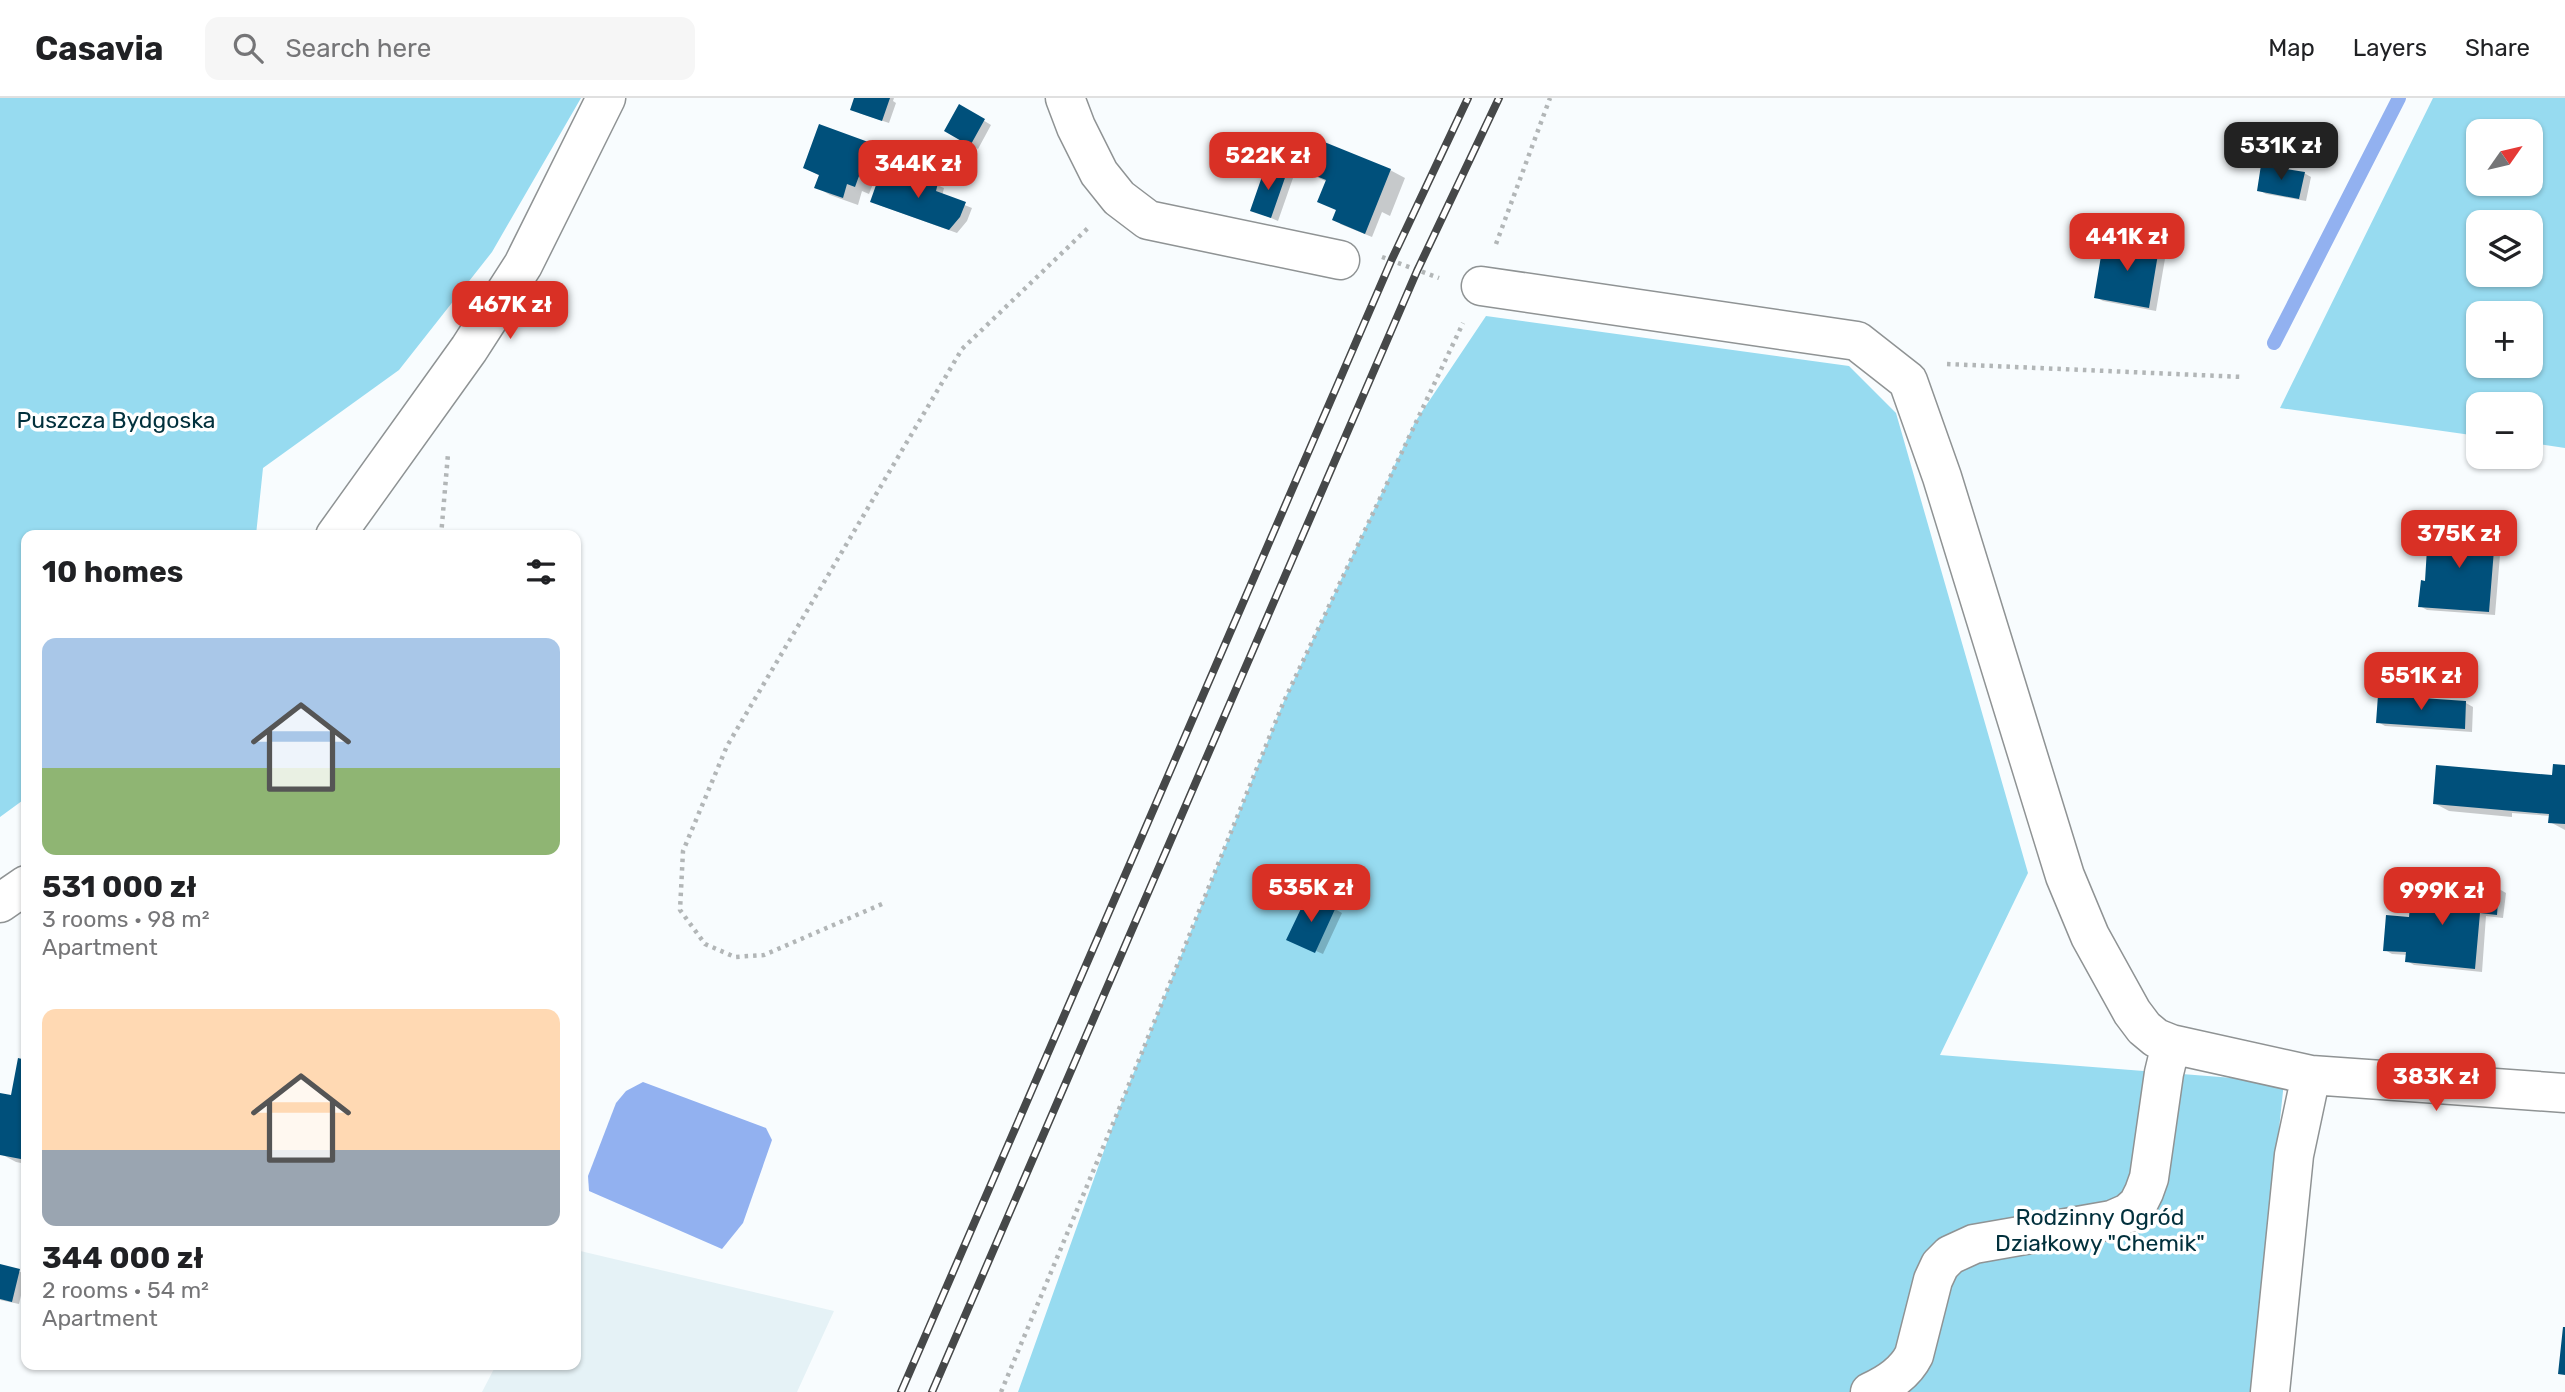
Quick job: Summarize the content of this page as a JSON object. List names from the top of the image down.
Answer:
{
  "parks": ["Puszcza Bydgoska", "Rodzinny Ogród Działkowy \"Chemik\""],
  "north": "top right",
  "page": {
    "header": "Casavia",
    "search": "Search here",
    "nav": ["Map", "Layers", "Share"],
    "map_buttons": ["+", "−"],
    "price": [
      "531K zł",
      "522K zł",
      "344K zł",
      "441K zł",
      "467K zł",
      "375K zł",
      "551K zł",
      "535K zł",
      "999K zł",
      "383K zł"
    ],
    "heading": "10 homes",
    "list": [
      {
        "name": "531 000 zł",
        "note": "3 rooms · 98 m² · Apartment"
      },
      {
        "name": "344 000 zł",
        "note": "2 rooms · 54 m² · Apartment"
      }
    ]
  }
}
